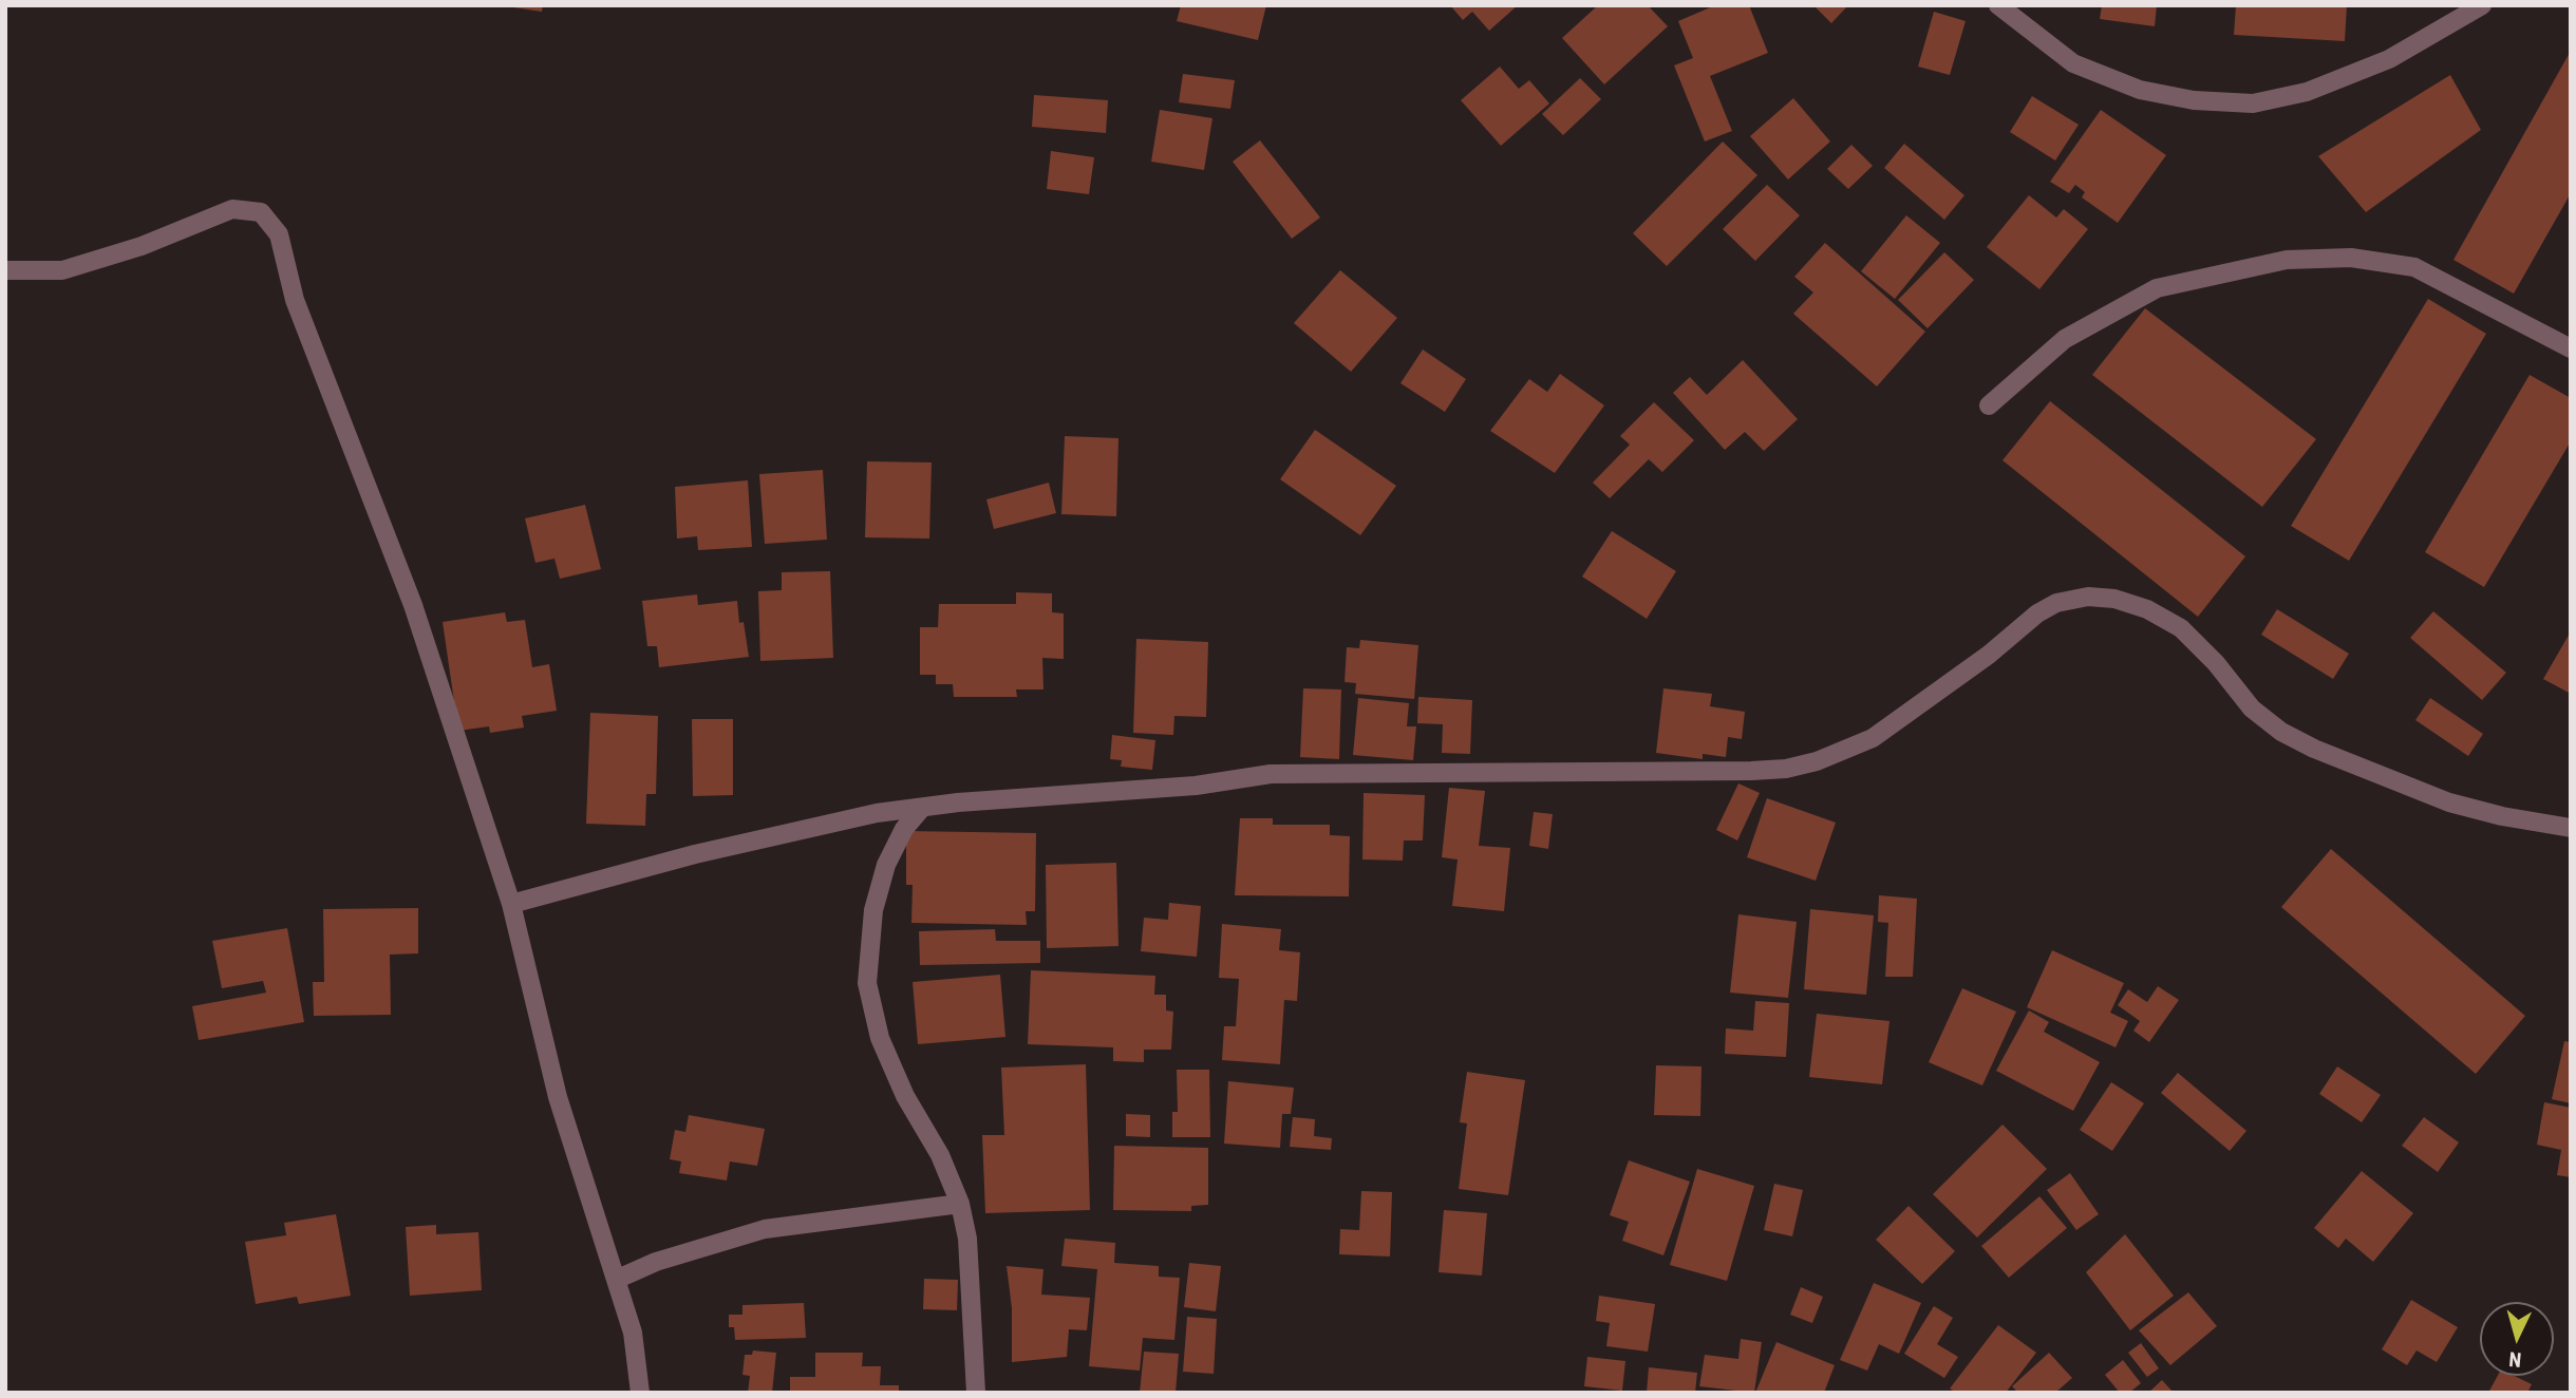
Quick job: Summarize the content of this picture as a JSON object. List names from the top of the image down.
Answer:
{
  "north": "bottom"
}
